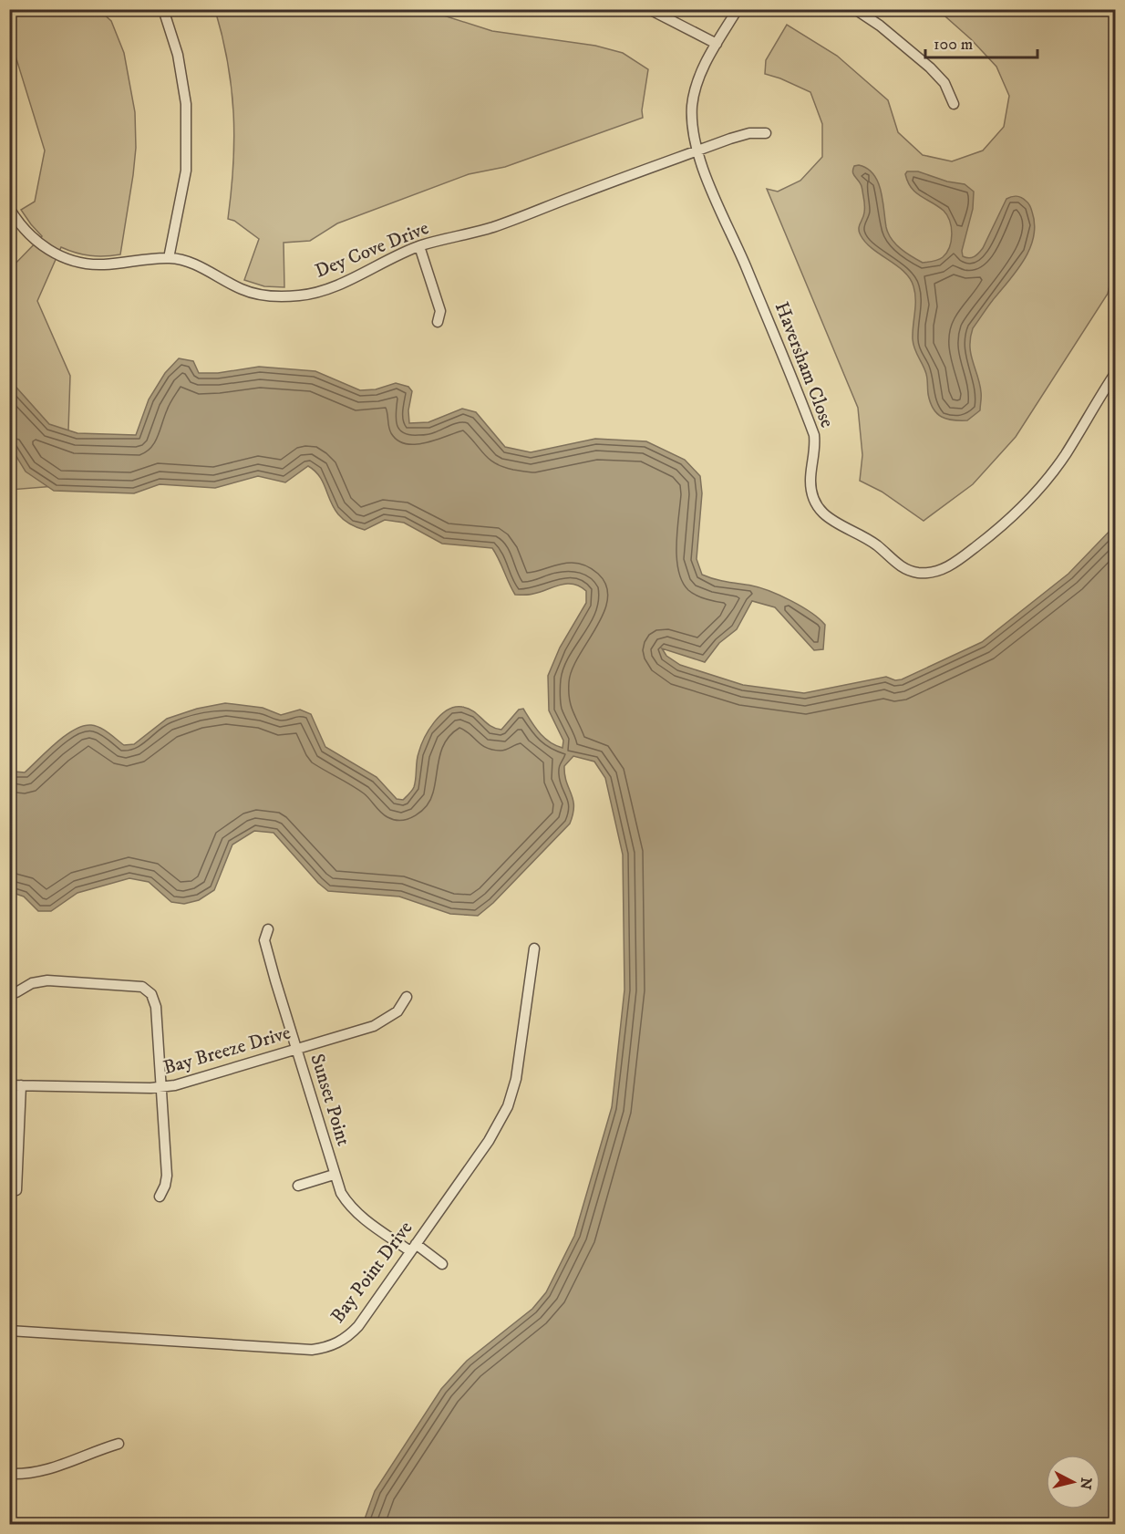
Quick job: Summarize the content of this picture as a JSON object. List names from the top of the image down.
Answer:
{
  "streets": {
    "street": [
      "Dey Cove Drive",
      "Haversham Close",
      "Bay Breeze Drive",
      "Sunset Point",
      "Bay Point Drive"
    ]
  },
  "crossings": [
    ["Dey Cove Drive", "Haversham Close"],
    ["Bay Breeze Drive", "Sunset Point"],
    ["Sunset Point", "Bay Point Drive"]
  ],
  "scale_bar": "100 m",
  "north": "right"
}
